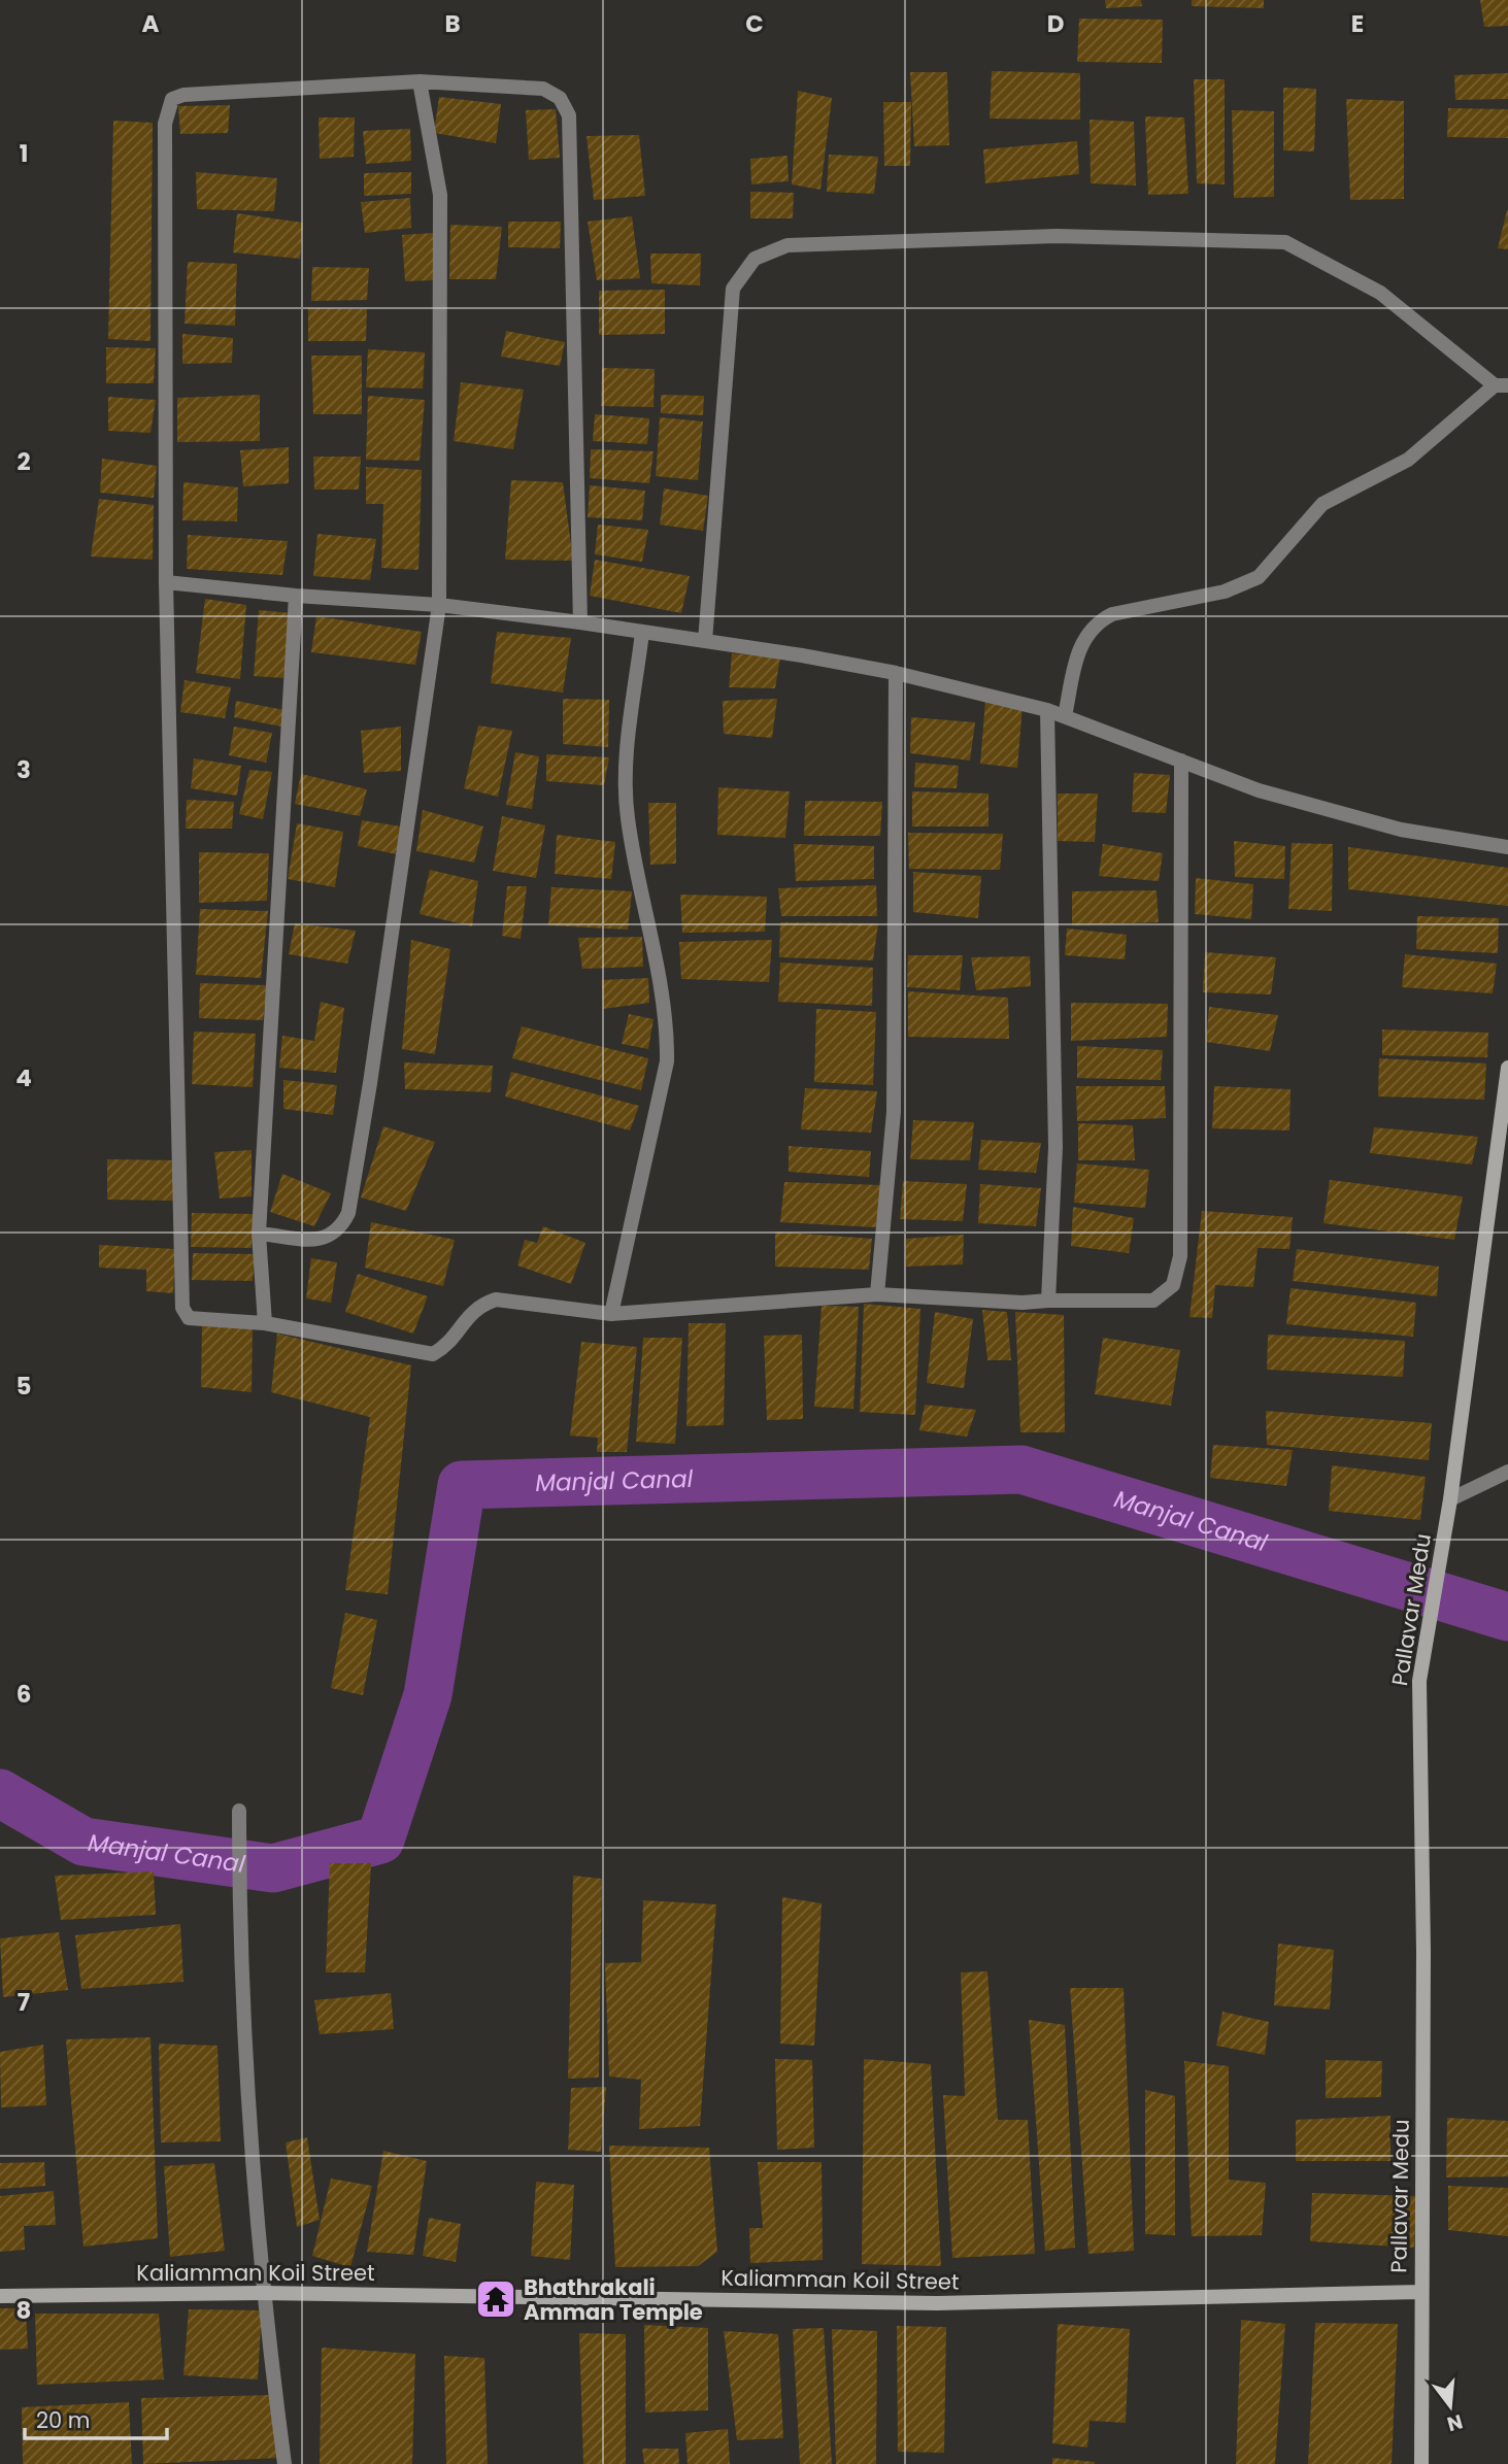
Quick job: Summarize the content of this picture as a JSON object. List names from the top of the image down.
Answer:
{
  "streets": {
    "street": ["Pallavar Medu", "Kaliamman Koil Street"]
  },
  "crossings": [
    ["Pallavar Medu", "Kaliamman Koil Street"]
  ],
  "water": ["Manjal Canal"],
  "places": {
    "temple": ["Bhathrakali Amman Temple"]
  },
  "scale_bar": "20 m",
  "north": "bottom",
  "grid": {
    "columns": [
      "A",
      "B",
      "C",
      "D",
      "E"
    ],
    "rows": [
      "1",
      "2",
      "3",
      "4",
      "5",
      "6",
      "7",
      "8"
    ]
  }
}
